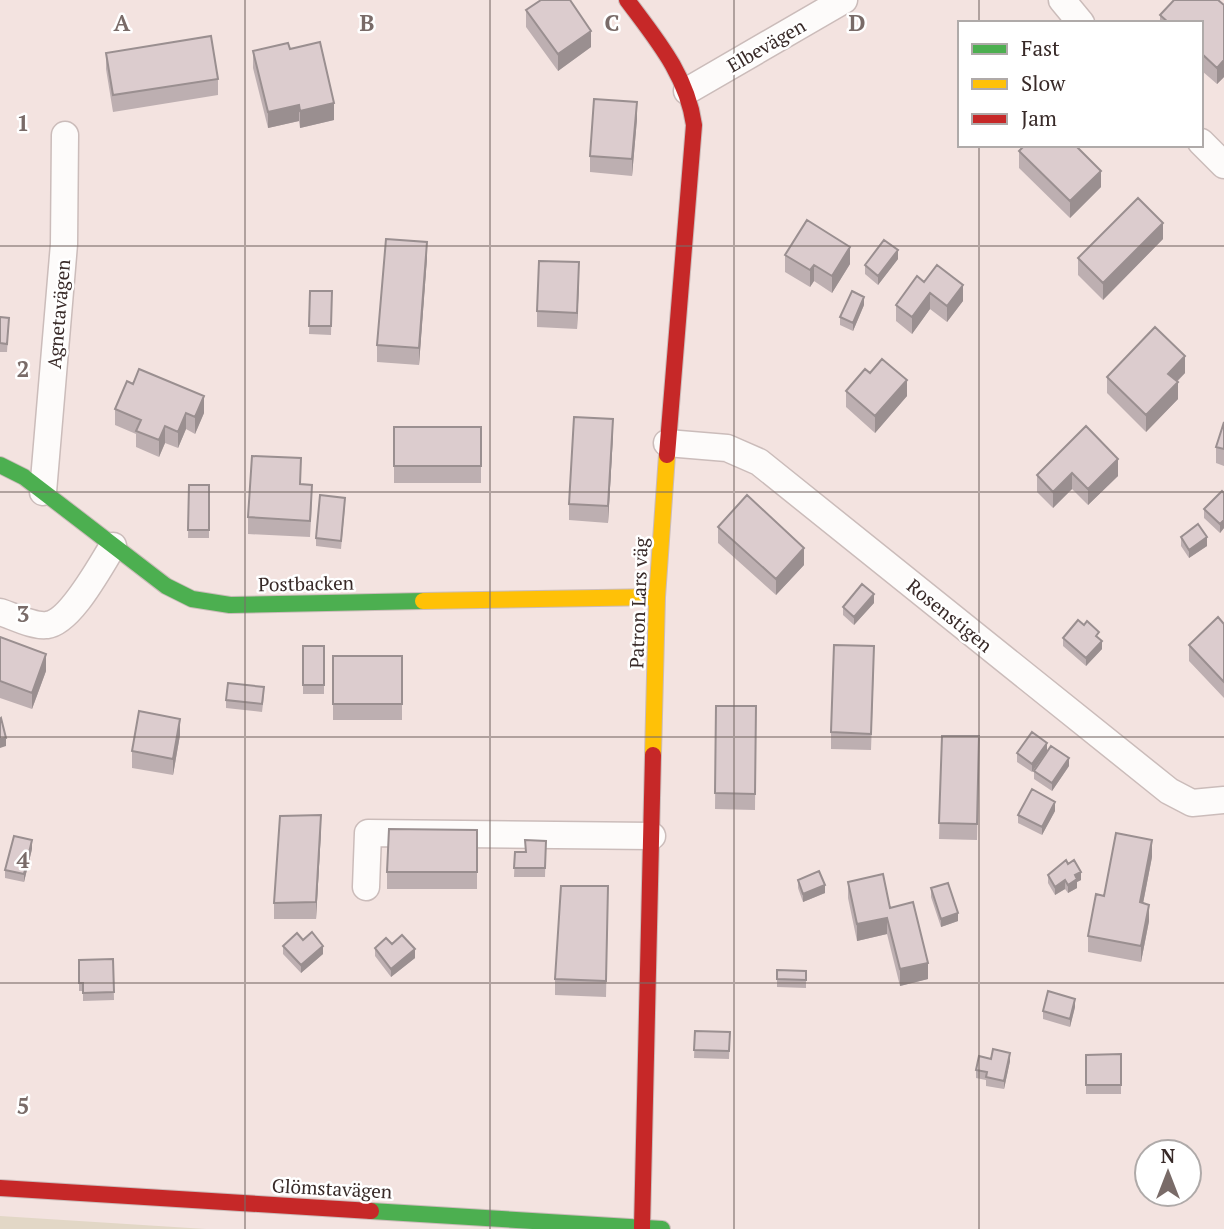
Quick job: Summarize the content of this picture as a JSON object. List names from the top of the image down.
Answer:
{
  "streets": {
    "street": [
      "Elbevägen",
      "Agnetavägen",
      "Postbacken",
      "Patron Lars väg",
      "Rosenstigen",
      "Glömstavägen"
    ]
  },
  "crossings": [
    ["Elbevägen", "Patron Lars väg"],
    ["Agnetavägen", "Postbacken"],
    ["Postbacken", "Patron Lars väg"],
    ["Patron Lars väg", "Rosenstigen"],
    ["Patron Lars väg", "Glömstavägen"]
  ],
  "legend": ["Fast", "Slow", "Jam"],
  "north": "top",
  "grid": {
    "columns": [
      "A",
      "B",
      "C",
      "D"
    ],
    "rows": [
      "1",
      "2",
      "3",
      "4",
      "5"
    ]
  }
}
